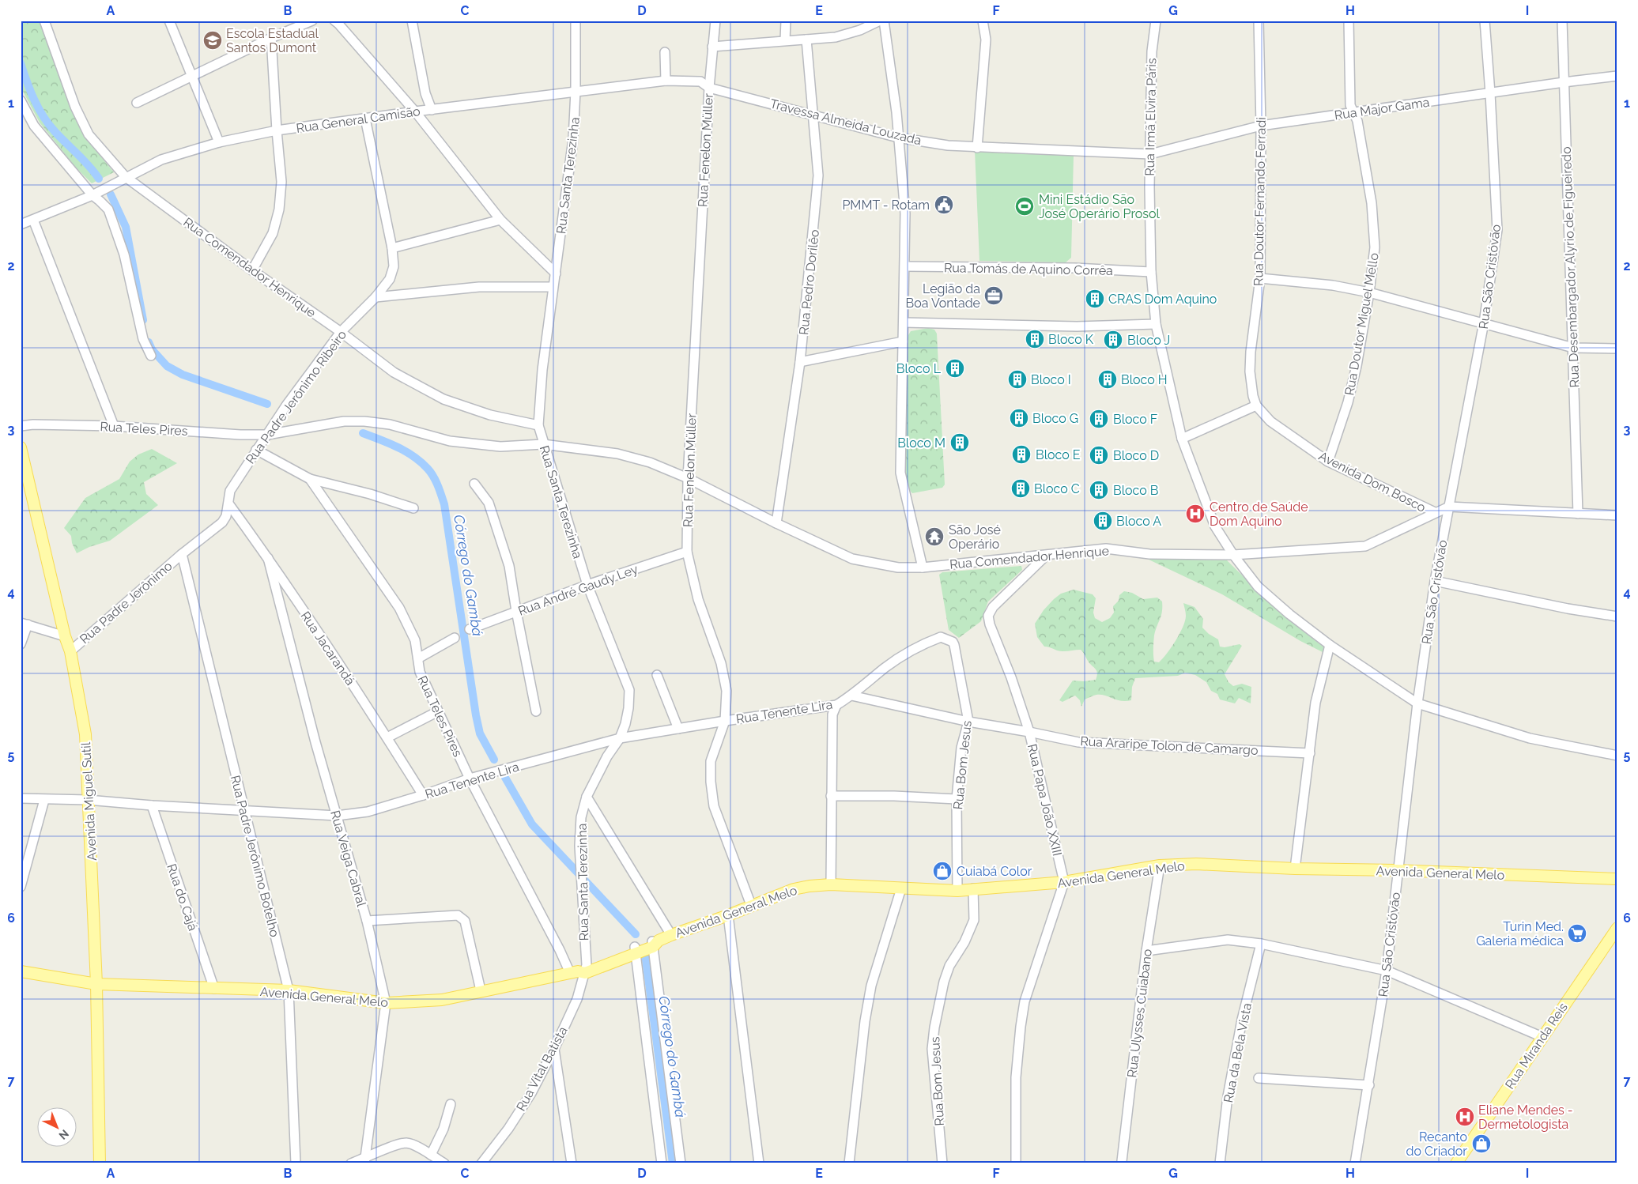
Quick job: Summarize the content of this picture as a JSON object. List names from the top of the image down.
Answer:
{
  "streets": {
    "main road": ["Avenida Miguel Sutil", "Avenida General Melo", "Rua Miranda Reis"],
    "street": [
      "Rua Major Gama",
      "Rua Irmã Elvira Páris",
      "Rua General Camisão",
      "Travessa Almeida Louzada",
      "Rua Fenelon Müller",
      "Rua Santa Terezinha",
      "Rua Doutor Fernando Ferradi",
      "Rua Comendador Henrique",
      "Rua Desembargador Alyrio de Figueiredo",
      "Rua Tomás de Aquino Corrêa",
      "Rua São Cristóvão",
      "Rua Pedro Dorilêo",
      "Rua Doutor Miguel Mello",
      "Rua Padre Jerônimo Ribeiro",
      "Rua Teles Pires",
      "Avenida Dom Bosco",
      "Rua André Gaudy Ley",
      "Rua Padre Jerônimo",
      "Rua Jacarandá",
      "Rua Tenente Lira",
      "Rua Araripe Tolon de Camargo",
      "Rua Bom Jesus",
      "Rua Papa João XXIII",
      "Rua Padre Jerônimo Botelho",
      "Rua Veiga Cabral",
      "Rua do Cajá",
      "Rua Ulysses Cuiabano",
      "Rua da Bela Vista",
      "Rua Vital Batista"
    ]
  },
  "crossings": [
    ["Rua Major Gama", "Rua Irmã Elvira Páris"],
    ["Rua Major Gama", "Travessa Almeida Louzada"],
    ["Rua Major Gama", "Rua Doutor Fernando Ferradi"],
    ["Rua Major Gama", "Rua Desembargador Alyrio de Figueiredo"],
    ["Rua Major Gama", "Rua São Cristóvão"],
    ["Rua Major Gama", "Rua Doutor Miguel Mello"],
    ["Rua Irmã Elvira Páris", "Travessa Almeida Louzada"],
    ["Rua Irmã Elvira Páris", "Rua Comendador Henrique"],
    ["Rua Irmã Elvira Páris", "Rua Tomás de Aquino Corrêa"],
    ["Rua Irmã Elvira Páris", "Avenida Dom Bosco"],
    ["Rua General Camisão", "Travessa Almeida Louzada"],
    ["Rua General Camisão", "Rua Fenelon Müller"],
    ["Rua General Camisão", "Rua Santa Terezinha"],
    ["Rua General Camisão", "Rua Comendador Henrique"],
    ["Rua General Camisão", "Rua Padre Jerônimo Ribeiro"],
    ["Travessa Almeida Louzada", "Rua Fenelon Müller"],
    ["Travessa Almeida Louzada", "Rua Pedro Dorilêo"],
    ["Rua Fenelon Müller", "Rua Comendador Henrique"],
    ["Rua Fenelon Müller", "Rua André Gaudy Ley"],
    ["Rua Fenelon Müller", "Rua Tenente Lira"],
    ["Rua Fenelon Müller", "Avenida General Melo"],
    ["Rua Santa Terezinha", "Rua Comendador Henrique"],
    ["Rua Santa Terezinha", "Rua Teles Pires"],
    ["Rua Santa Terezinha", "Rua André Gaudy Ley"],
    ["Rua Santa Terezinha", "Rua Tenente Lira"],
    ["Rua Santa Terezinha", "Avenida General Melo"],
    ["Rua Santa Terezinha", "Rua Vital Batista"],
    ["Rua Doutor Fernando Ferradi", "Avenida Dom Bosco"],
    ["Rua Comendador Henrique", "Rua Pedro Dorilêo"],
    ["Rua Comendador Henrique", "Rua Padre Jerônimo Ribeiro"],
    ["Rua Comendador Henrique", "Rua Teles Pires"],
    ["Rua Comendador Henrique", "Avenida Dom Bosco"],
    ["Rua Comendador Henrique", "Rua Papa João XXIII"],
    ["Rua Desembargador Alyrio de Figueiredo", "Avenida Dom Bosco"],
    ["Rua São Cristóvão", "Avenida Dom Bosco"],
    ["Rua São Cristóvão", "Avenida General Melo"],
    ["Rua Doutor Miguel Mello", "Avenida Dom Bosco"],
    ["Rua Padre Jerônimo Ribeiro", "Rua Teles Pires"],
    ["Rua Padre Jerônimo Ribeiro", "Rua Padre Jerônimo"],
    ["Rua Padre Jerônimo Ribeiro", "Rua Jacarandá"],
    ["Rua Padre Jerônimo Ribeiro", "Rua Padre Jerônimo Botelho"],
    ["Rua Teles Pires", "Rua Tenente Lira"],
    ["Rua Teles Pires", "Avenida General Melo"],
    ["Rua Teles Pires", "Rua Vital Batista"],
    ["Rua Padre Jerônimo", "Avenida Miguel Sutil"],
    ["Rua Padre Jerônimo", "Rua Padre Jerônimo Botelho"],
    ["Rua Jacarandá", "Rua Tenente Lira"],
    ["Rua Jacarandá", "Rua Veiga Cabral"],
    ["Rua Tenente Lira", "Rua Araripe Tolon de Camargo"],
    ["Rua Tenente Lira", "Rua Bom Jesus"],
    ["Rua Tenente Lira", "Avenida Miguel Sutil"],
    ["Rua Tenente Lira", "Rua Padre Jerônimo Botelho"],
    ["Rua Tenente Lira", "Rua Veiga Cabral"],
    ["Rua Tenente Lira", "Rua do Cajá"],
    ["Rua Araripe Tolon de Camargo", "Rua Bom Jesus"],
    ["Rua Araripe Tolon de Camargo", "Rua Papa João XXIII"],
    ["Rua Bom Jesus", "Avenida General Melo"],
    ["Rua Papa João XXIII", "Avenida General Melo"],
    ["Avenida Miguel Sutil", "Avenida General Melo"],
    ["Rua Padre Jerônimo Botelho", "Avenida General Melo"],
    ["Rua Veiga Cabral", "Avenida General Melo"],
    ["Avenida General Melo", "Rua do Cajá"],
    ["Avenida General Melo", "Rua Ulysses Cuiabano"],
    ["Avenida General Melo", "Rua Vital Batista"]
  ],
  "water": ["Córrego do Gambá"],
  "places": {
    "school or university": ["Escola Estadual Santos Dumont"],
    "public building": ["PMMT - Rotam"],
    "sports": ["Mini Estádio São José Operário Prosol"],
    "office": ["Legião da Boa Vontade"],
    "building": [
      "CRAS Dom Aquino",
      "Bloco K",
      "Bloco J",
      "Bloco L",
      "Bloco I",
      "Bloco H",
      "Bloco G",
      "Bloco F",
      "Bloco M",
      "Bloco E",
      "Bloco D",
      "Bloco C",
      "Bloco B",
      "Bloco A"
    ],
    "hospital": ["Centro de Saúde Dom Aquino", "Eliane Mendes - Dermetologista"],
    "temple": ["São José Operário"],
    "shop": ["Cuiabá Color", "Recanto do Criador"],
    "supermarket": ["Turin Med. Galeria médica"]
  },
  "north": "bottom right",
  "grid": {
    "columns": [
      "A",
      "B",
      "C",
      "D",
      "E",
      "F",
      "G",
      "H",
      "I"
    ],
    "rows": [
      "1",
      "2",
      "3",
      "4",
      "5",
      "6",
      "7"
    ]
  }
}
